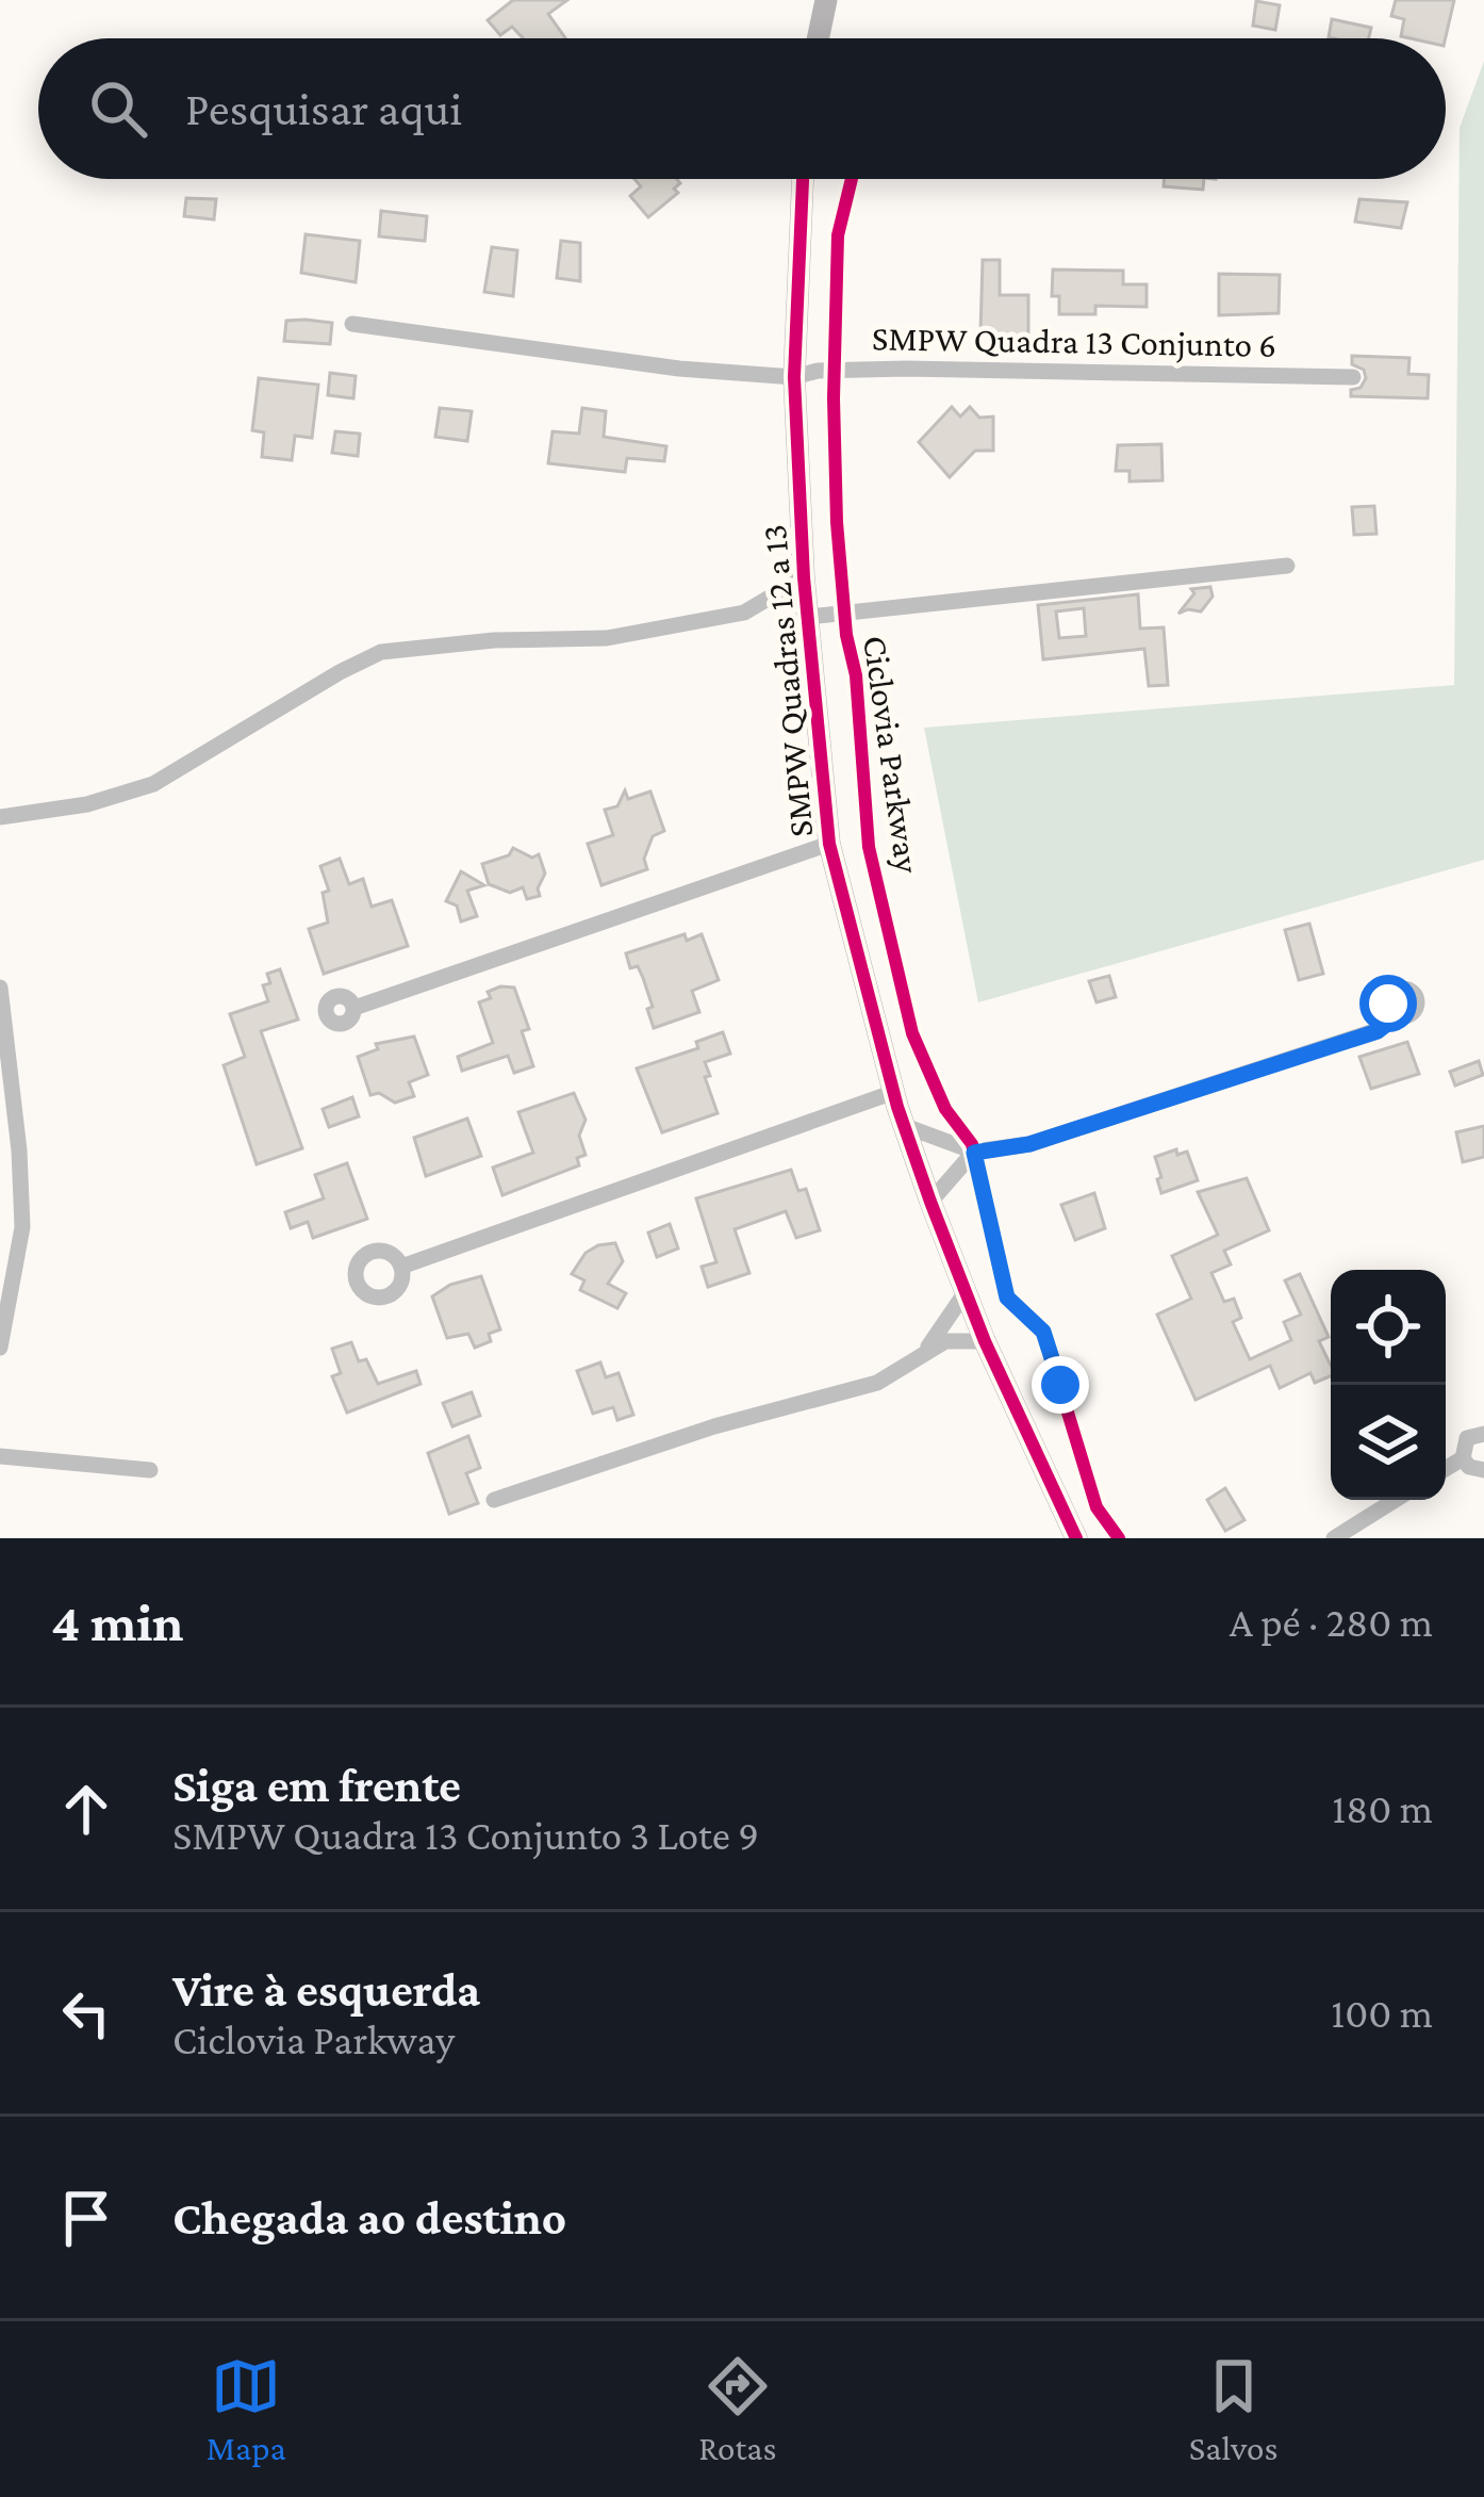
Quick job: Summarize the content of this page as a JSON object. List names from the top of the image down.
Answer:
{
  "streets": {
    "street": ["SMPW Quadra 13 Conjunto 6", "SMPW Quadras 12 a 13"],
    "cycle path": ["Ciclovia Parkway"]
  },
  "crossings": [
    ["SMPW Quadra 13 Conjunto 6", "SMPW Quadras 12 a 13"]
  ],
  "page": {
    "search": "Pesquisar aqui",
    "heading": ["4 min", "A pé · 280 m"],
    "list": [
      ["Siga em frente", "SMPW Quadra 13 Conjunto 3 Lote 9", "180 m"],
      ["Vire à esquerda", "Ciclovia Parkway", "100 m"],
      "Chegada ao destino"
    ],
    "nav": ["Mapa", "Rotas", "Salvos"]
  }
}
